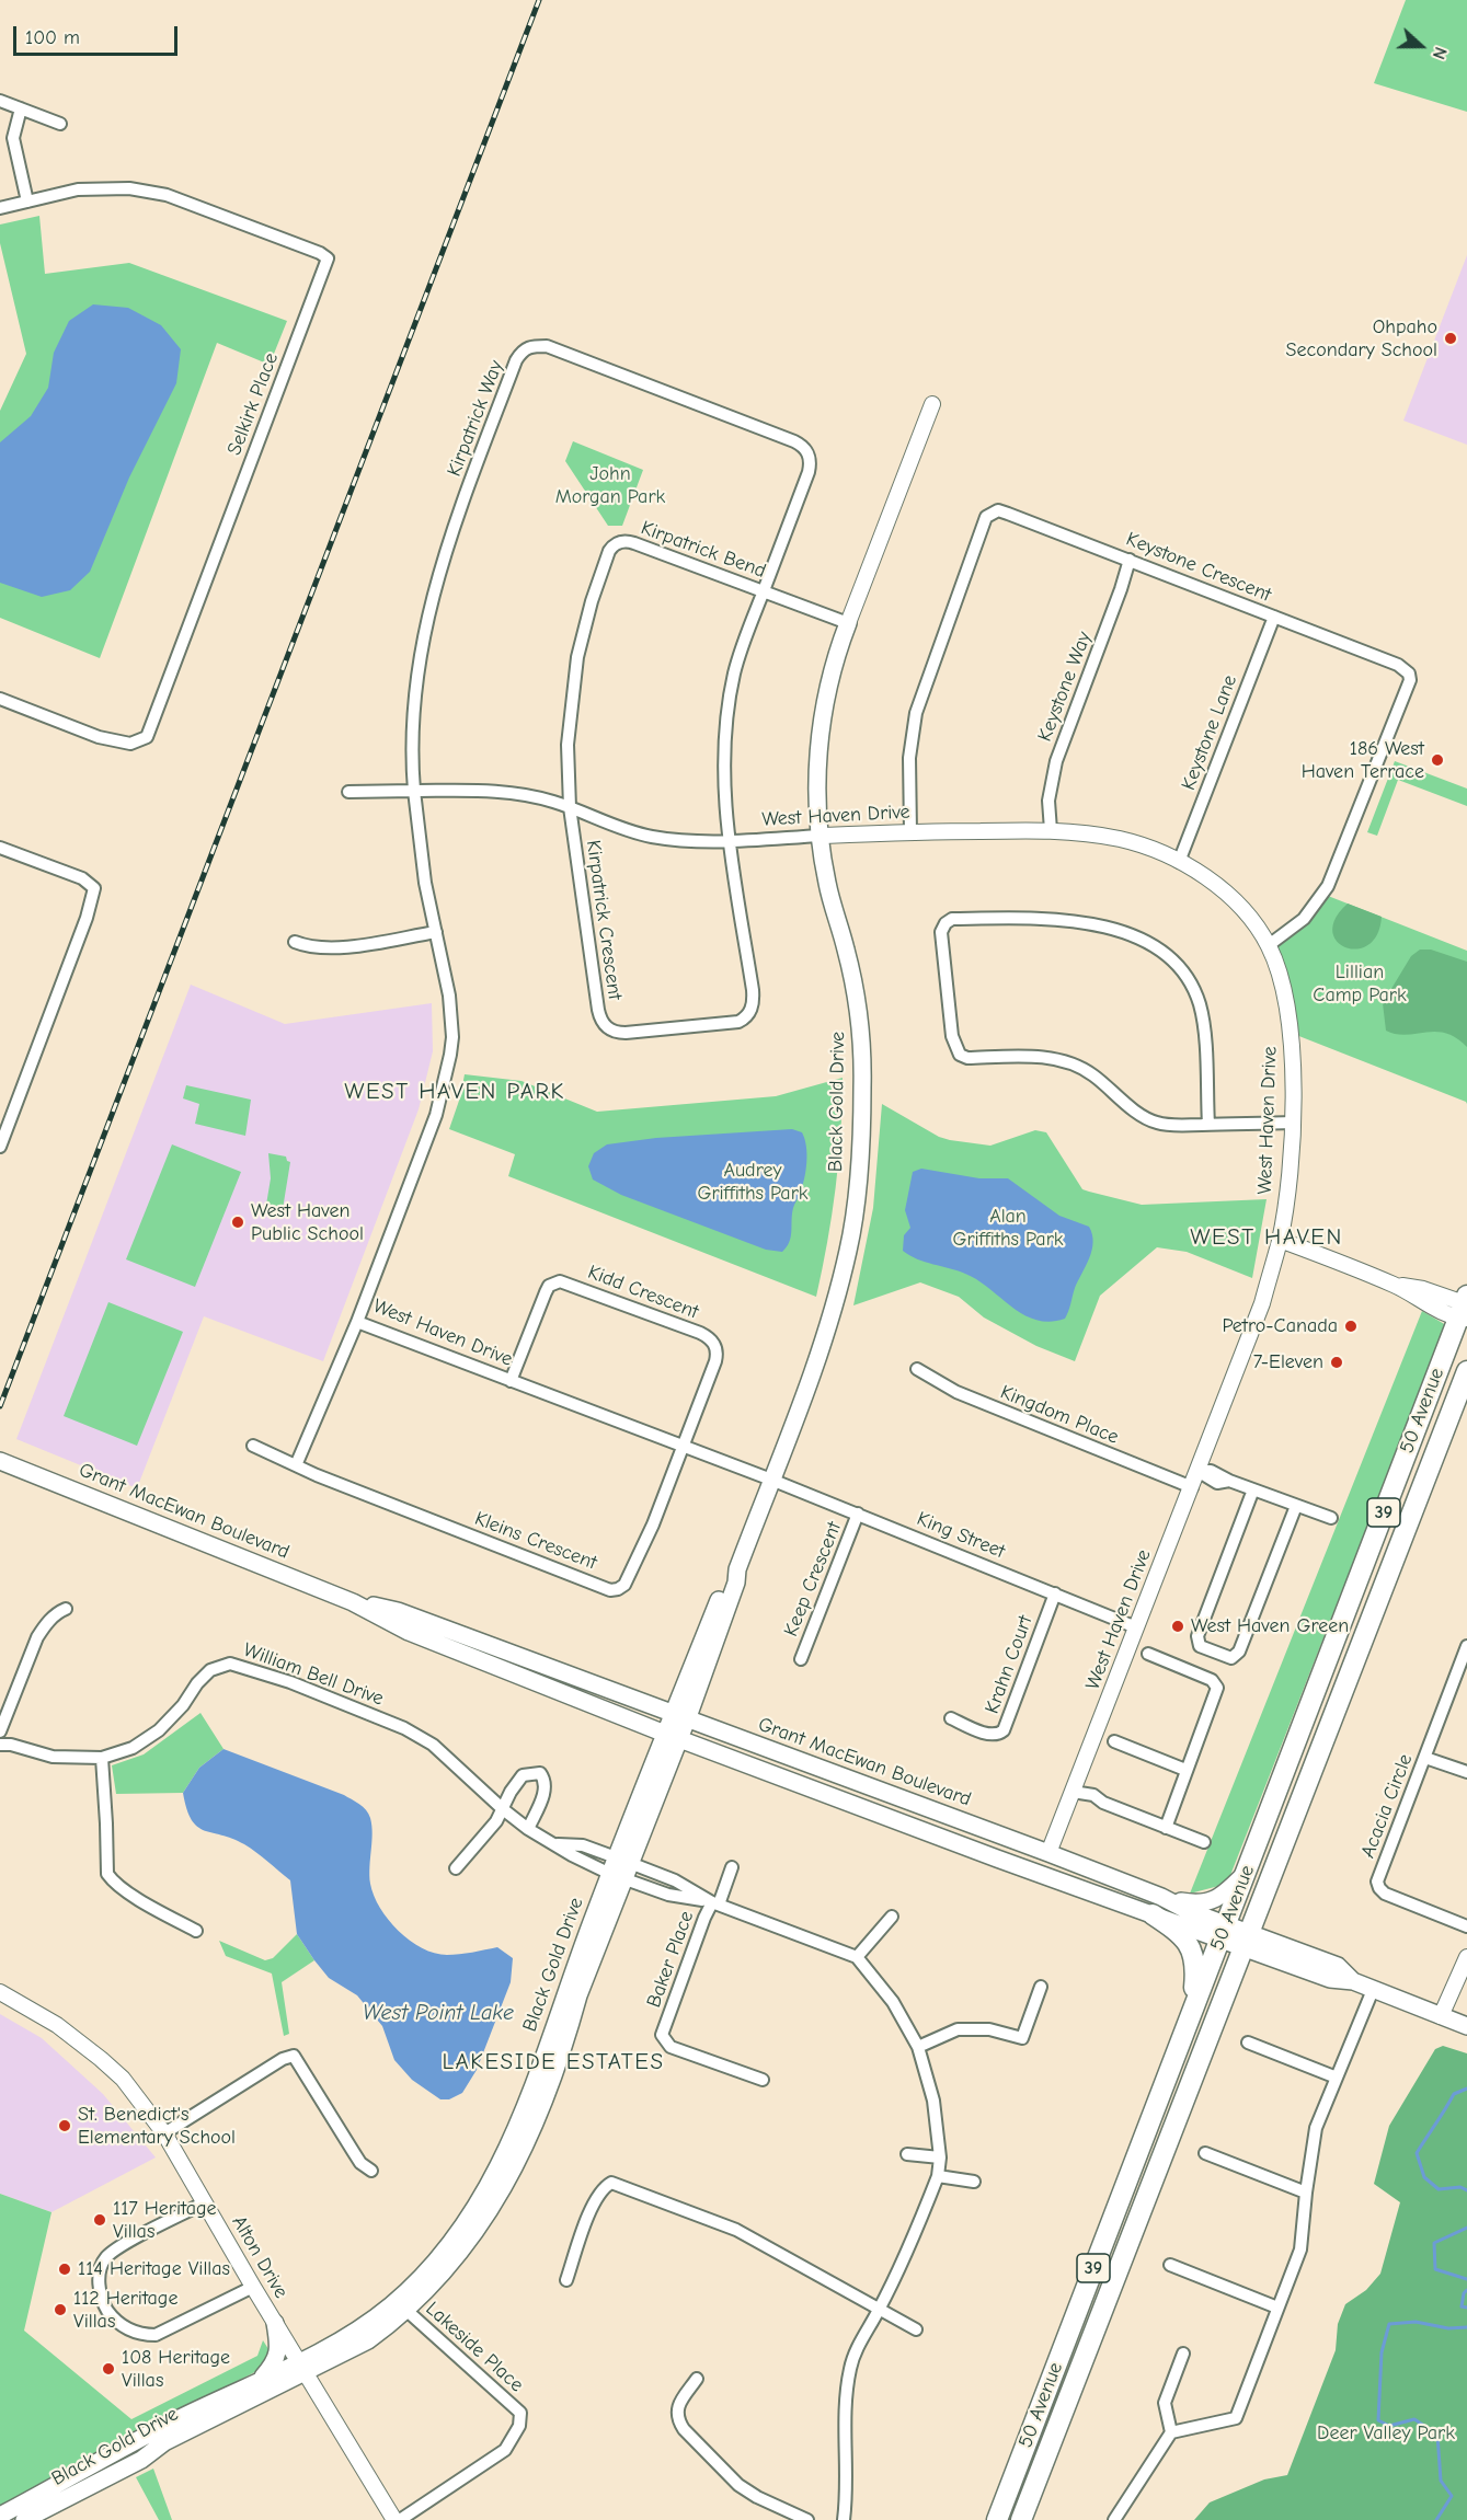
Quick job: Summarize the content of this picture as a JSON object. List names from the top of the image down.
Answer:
{
  "streets": {
    "main road": [
      "Black Gold Drive",
      "50 Avenue",
      "Grant MacEwan Boulevard",
      "39"
    ],
    "street": [
      "Selkirk Place",
      "Kirpatrick Way",
      "Kirpatrick Bend",
      "Keystone Crescent",
      "Keystone Way",
      "Keystone Lane",
      "West Haven Drive",
      "Kirpatrick Crescent",
      "Kidd Crescent",
      "Kingdom Place",
      "King Street",
      "Kleins Crescent",
      "Keep Crescent",
      "Krahn Court",
      "William Bell Drive",
      "Acacia Circle",
      "Baker Place",
      "Alton Drive",
      "Lakeside Place"
    ]
  },
  "crossings": [
    ["Kirpatrick Way", "Kirpatrick Bend"],
    ["Kirpatrick Way", "West Haven Drive"],
    ["Kirpatrick Way", "Kirpatrick Crescent"],
    ["Kirpatrick Bend", "West Haven Drive"],
    ["Kirpatrick Bend", "Kirpatrick Crescent"],
    ["Kirpatrick Bend", "Black Gold Drive"],
    ["Keystone Crescent", "Keystone Way"],
    ["Keystone Crescent", "Keystone Lane"],
    ["Keystone Crescent", "West Haven Drive"],
    ["Keystone Way", "West Haven Drive"],
    ["Keystone Lane", "West Haven Drive"],
    ["West Haven Drive", "Kirpatrick Crescent"],
    ["West Haven Drive", "Black Gold Drive"],
    ["West Haven Drive", "Kidd Crescent"],
    ["West Haven Drive", "Kingdom Place"],
    ["West Haven Drive", "Grant MacEwan Boulevard"],
    ["West Haven Drive", "King Street"],
    ["West Haven Drive", "Kleins Crescent"],
    ["Black Gold Drive", "Grant MacEwan Boulevard"],
    ["Black Gold Drive", "King Street"],
    ["Black Gold Drive", "William Bell Drive"],
    ["Black Gold Drive", "Alton Drive"],
    ["Black Gold Drive", "Lakeside Place"],
    ["Kidd Crescent", "Kleins Crescent"],
    ["50 Avenue", "Grant MacEwan Boulevard"],
    ["King Street", "Keep Crescent"],
    ["King Street", "Krahn Court"],
    ["William Bell Drive", "Baker Place"]
  ],
  "districts": ["WEST HAVEN PARK", "WEST HAVEN", "LAKESIDE ESTATES"],
  "water": ["West Point Lake"],
  "parks": [
    "John Morgan Park",
    "Lillian Camp Park",
    "Audrey Griffiths Park",
    "Alan Griffiths Park",
    "Deer Valley Park"
  ],
  "places": [
    "Ohpaho Secondary School",
    "186 West Haven Terrace",
    "West Haven Public School",
    "Petro-Canada",
    "7-Eleven",
    "West Haven Green",
    "St. Benedict's Elementary School",
    "117 Heritage Villas",
    "114 Heritage Villas",
    "112 Heritage Villas",
    "108 Heritage Villas"
  ],
  "scale_bar": "100 m",
  "north": "right"
}
